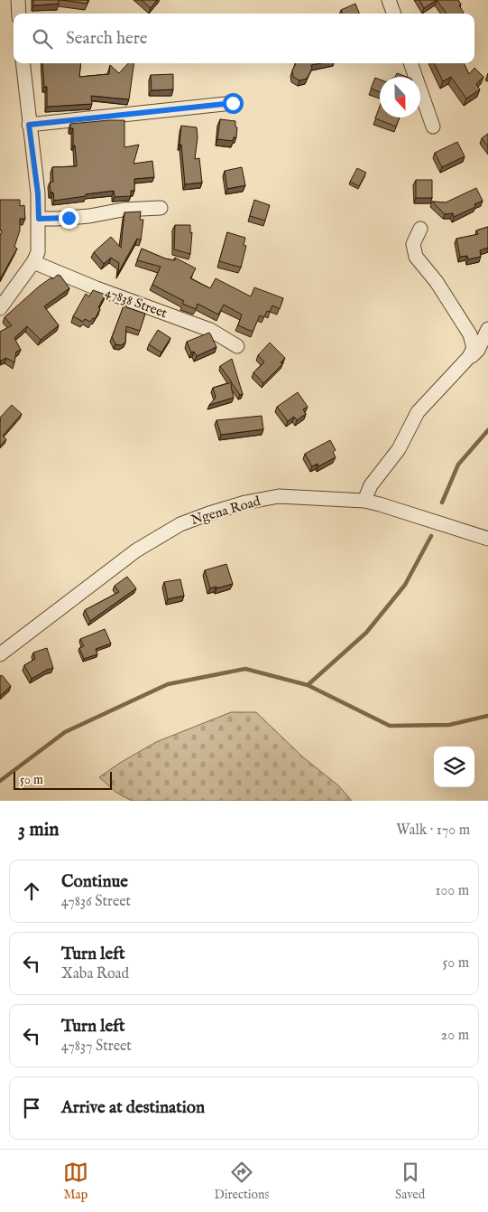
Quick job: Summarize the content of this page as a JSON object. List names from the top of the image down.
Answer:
{
  "streets": {
    "street": ["47838 Street", "Ngena Road"]
  },
  "scale_bar": "50 m",
  "north": "bottom",
  "page": {
    "search": "Search here",
    "scale": "50 m",
    "heading": ["3 min", "Walk · 170 m"],
    "list": [
      ["Continue", "47836 Street", "100 m"],
      ["Turn left", "Xaba Road", "50 m"],
      ["Turn left", "47837 Street", "20 m"],
      "Arrive at destination"
    ],
    "nav": ["Map", "Directions", "Saved"]
  }
}
